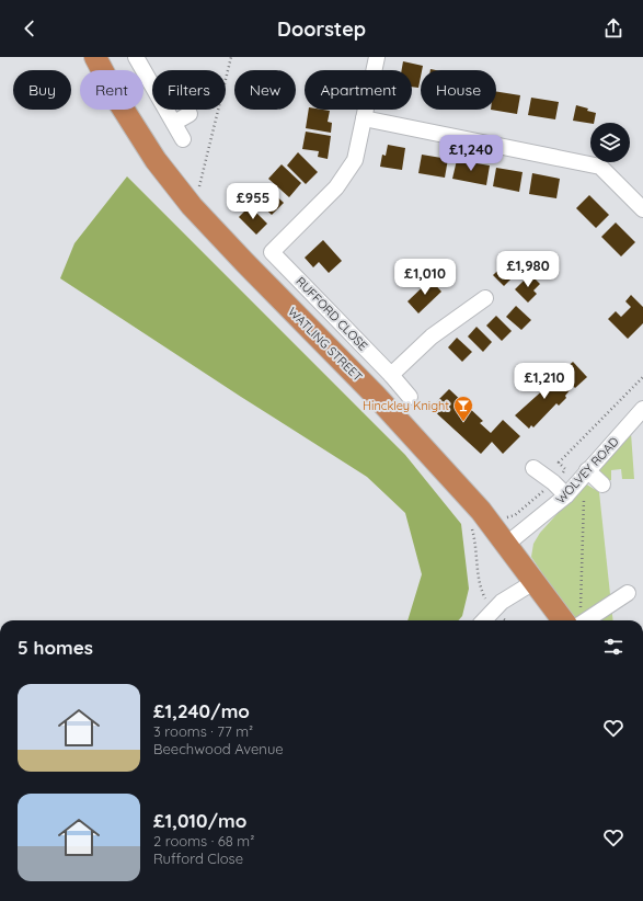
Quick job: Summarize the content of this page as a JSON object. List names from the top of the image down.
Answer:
{
  "streets": {
    "highway": ["WATLING STREET"],
    "street": ["RUFFORD CLOSE", "WOLVEY ROAD"]
  },
  "crossings": [
    ["WATLING STREET", "WOLVEY ROAD"]
  ],
  "places": {
    "bar": ["Hinckley Knight"]
  },
  "page": {
    "header": "Doorstep",
    "chip": [
      "Buy",
      "Rent",
      "Filters",
      "New",
      "Apartment",
      "House"
    ],
    "price": [
      "£1,240",
      "£955",
      "£1,980",
      "£1,010",
      "£1,210"
    ],
    "heading": "5 homes",
    "list": [
      {
        "name": "£1,240/mo",
        "note": "3 rooms · 77 m² · Beechwood Avenue"
      },
      {
        "name": "£1,010/mo",
        "note": "2 rooms · 68 m² · Rufford Close"
      }
    ]
  }
}
